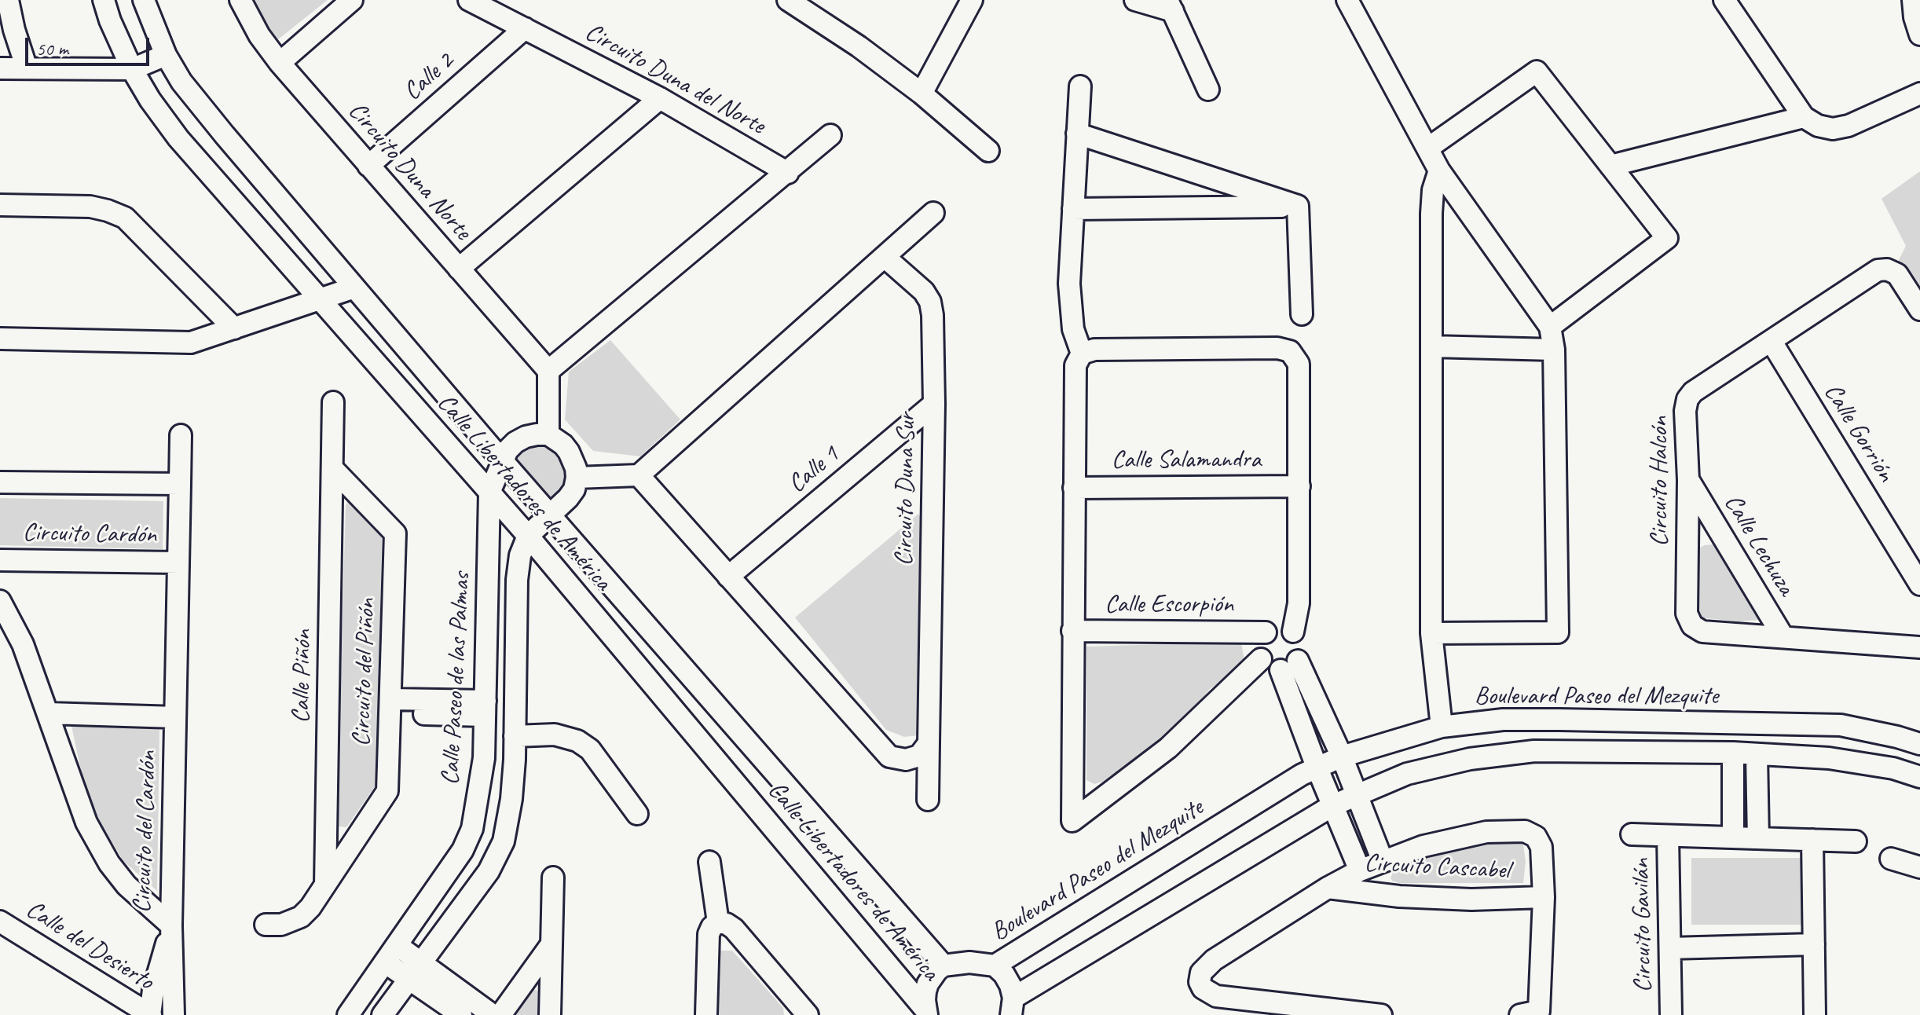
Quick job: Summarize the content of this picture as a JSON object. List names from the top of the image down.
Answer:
{
  "streets": {
    "street": [
      "Calle 2",
      "Circuito Duna del Norte",
      "Circuito Duna Norte",
      "Calle Gorrión",
      "Calle Salamandra",
      "Calle 1",
      "Circuito Halcón",
      "Circuito Duna Sur",
      "Calle Libertadores de América",
      "Circuito Cardón",
      "Calle Lechuza",
      "Calle Escorpión",
      "Circuito del Piñón",
      "Calle Piñón",
      "Calle Paseo de las Palmas",
      "Boulevard Paseo del Mezquite",
      "Circuito del Cardón",
      "Circuito Cascabel",
      "Circuito Gavilán",
      "Calle del Desierto"
    ]
  },
  "crossings": [
    ["Calle 2", "Circuito Duna del Norte"],
    ["Calle 2", "Circuito Duna Norte"],
    ["Calle Gorrión", "Circuito Halcón"],
    ["Calle 1", "Circuito Duna Sur"],
    ["Circuito Halcón", "Calle Lechuza"],
    ["Calle Libertadores de América", "Calle Paseo de las Palmas"],
    ["Circuito Cardón", "Circuito del Cardón"],
    ["Calle Escorpión", "Circuito Cascabel"],
    ["Circuito del Piñón", "Calle Piñón"],
    ["Boulevard Paseo del Mezquite", "Circuito Cascabel"]
  ],
  "scale_bar": "50 m"
}
